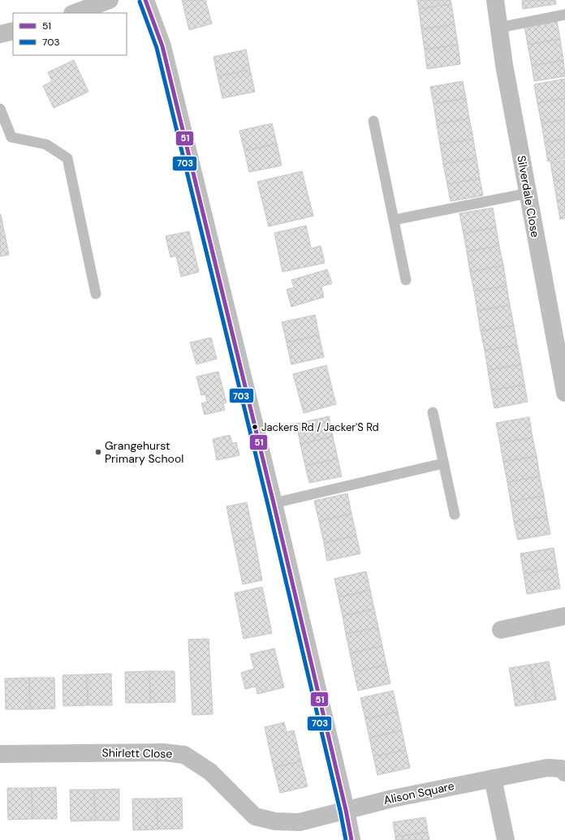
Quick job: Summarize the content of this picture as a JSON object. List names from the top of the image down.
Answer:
{
  "streets": {
    "street": ["Silverdale Close", "Shirlett Close", "Alison Square"]
  },
  "crossings": [
    ["Shirlett Close", "Alison Square"]
  ],
  "places": ["Jackers Rd / Jacker'S Rd", "Grangehurst Primary School"],
  "lines": ["transit line 51", "transit line 703"],
  "legend": ["51", "703"]
}
